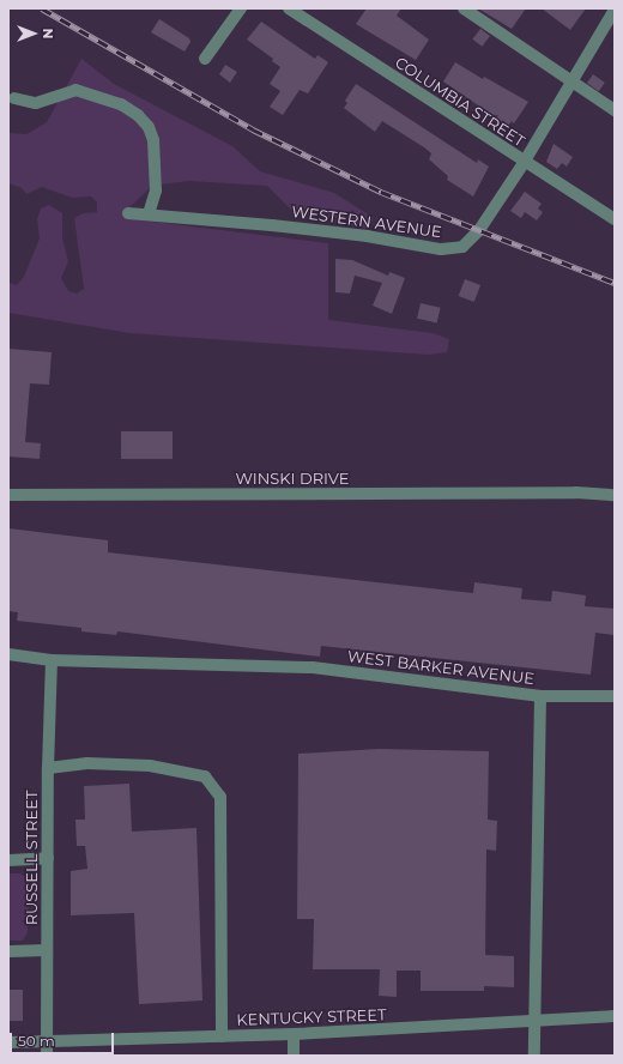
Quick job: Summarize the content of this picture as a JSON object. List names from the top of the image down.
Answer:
{
  "streets": {
    "street": [
      "COLUMBIA STREET",
      "WESTERN AVENUE",
      "WINSKI DRIVE",
      "WEST BARKER AVENUE",
      "RUSSELL STREET",
      "KENTUCKY STREET"
    ]
  },
  "crossings": [
    ["COLUMBIA STREET", "WESTERN AVENUE"],
    ["WEST BARKER AVENUE", "RUSSELL STREET"],
    ["WEST BARKER AVENUE", "KENTUCKY STREET"],
    ["RUSSELL STREET", "KENTUCKY STREET"]
  ],
  "scale_bar": "50 m",
  "north": "right"
}
